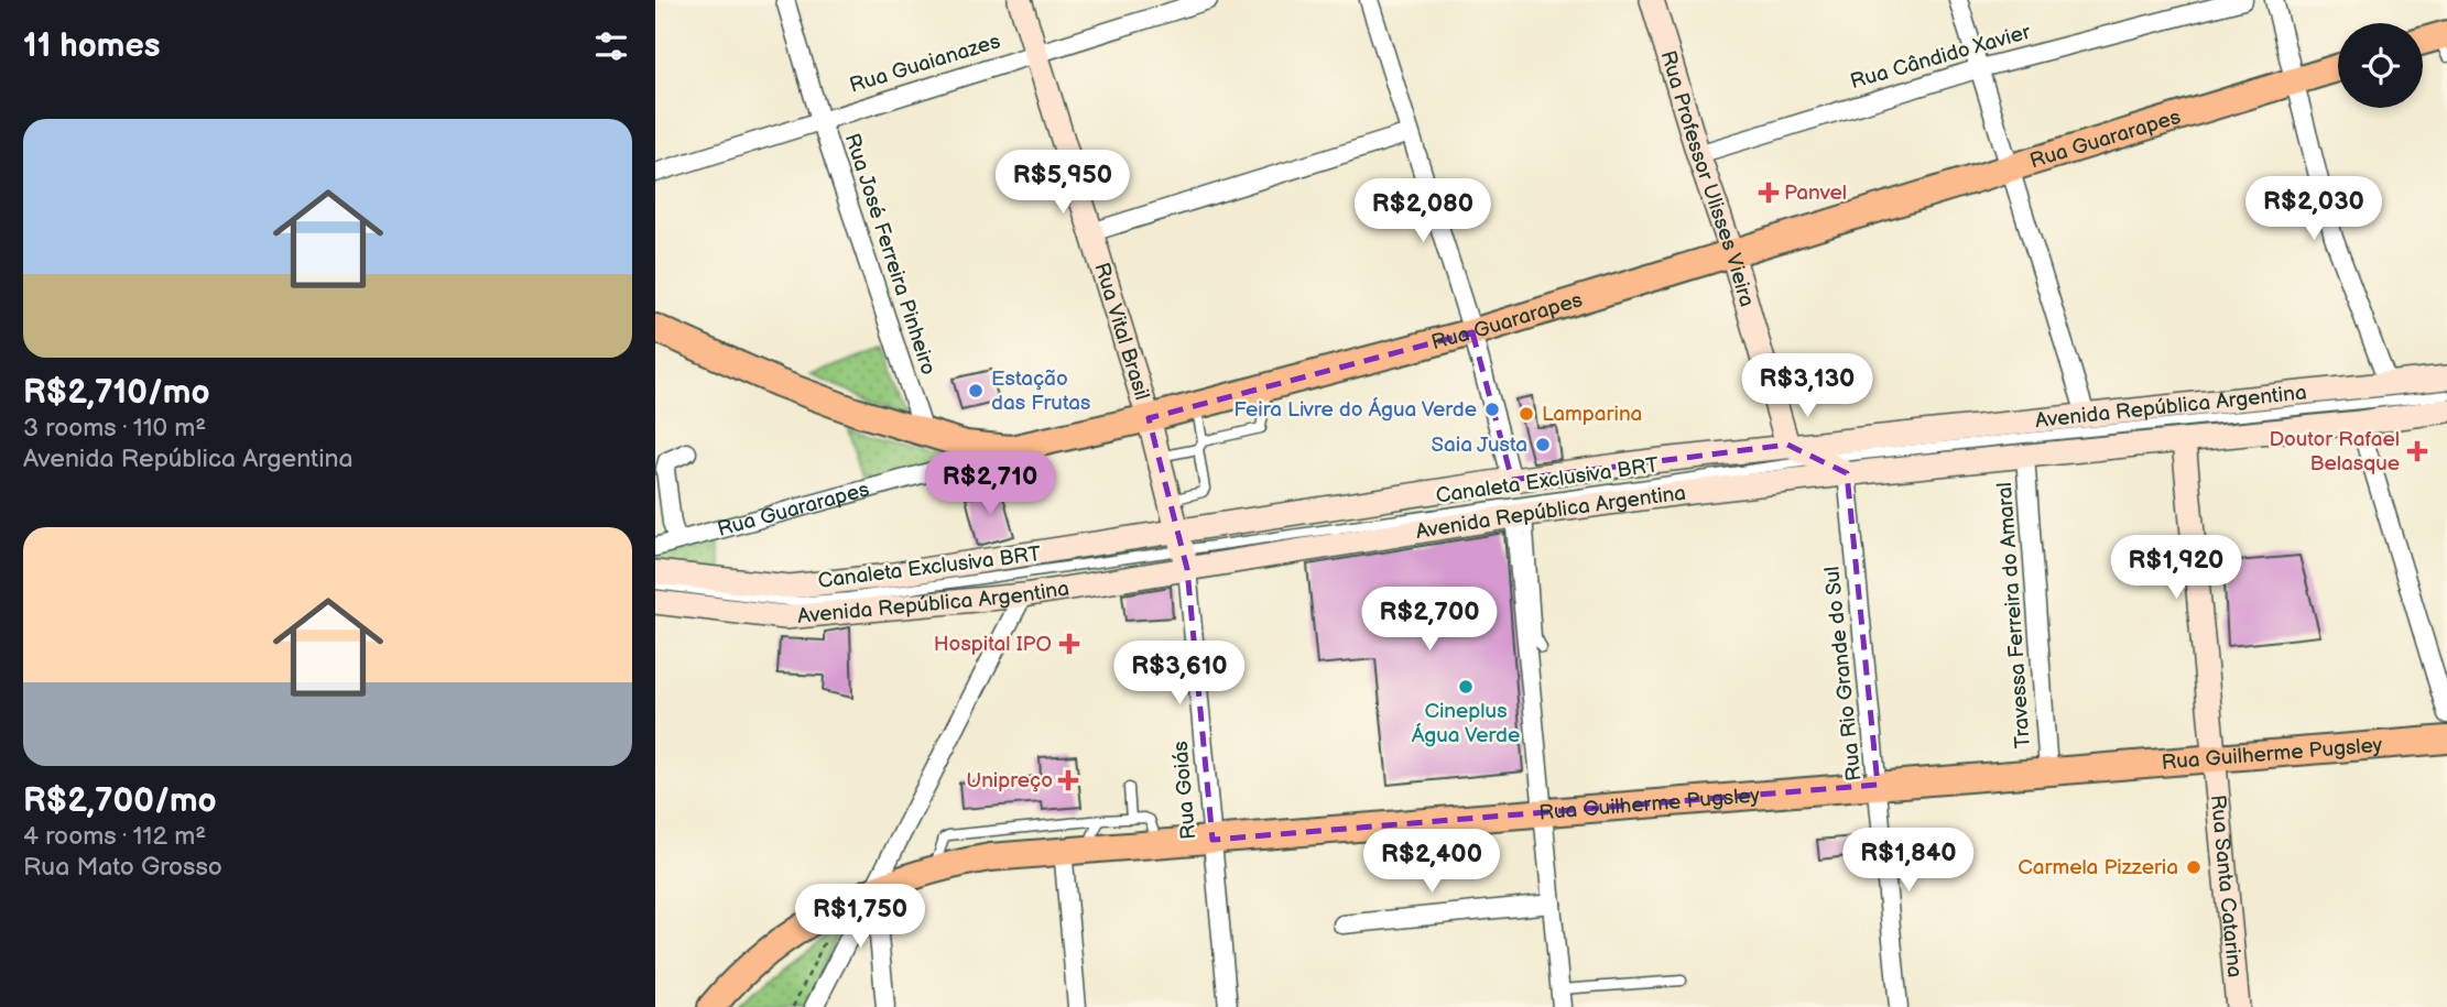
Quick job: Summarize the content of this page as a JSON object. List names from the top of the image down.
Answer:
{
  "streets": {
    "main road": ["Rua Guararapes", "Rua Guilherme Pugsley"],
    "street": [
      "Rua Cândido Xavier",
      "Rua Guaianazes",
      "Rua Professor Ulisses Vieira",
      "Rua José Ferreira Pinheiro",
      "Rua Vital Brasil",
      "Avenida República Argentina",
      "Travessa Ferreira do Amaral",
      "Rua Rio Grande do Sul",
      "Rua Goiás",
      "Rua Santa Catarina"
    ],
    "lane": ["Canaleta Exclusiva BRT"]
  },
  "crossings": [
    ["Rua Cândido Xavier", "Rua Professor Ulisses Vieira"],
    ["Rua Guaianazes", "Rua José Ferreira Pinheiro"],
    ["Rua Guaianazes", "Rua Vital Brasil"],
    ["Rua Guararapes", "Rua Professor Ulisses Vieira"],
    ["Rua Guararapes", "Rua Vital Brasil"],
    ["Rua Professor Ulisses Vieira", "Avenida República Argentina"],
    ["Rua Vital Brasil", "Avenida República Argentina"],
    ["Rua Vital Brasil", "Canaleta Exclusiva BRT"],
    ["Rua Vital Brasil", "Rua Goiás"],
    ["Avenida República Argentina", "Canaleta Exclusiva BRT"],
    ["Avenida República Argentina", "Travessa Ferreira do Amaral"],
    ["Avenida República Argentina", "Rua Rio Grande do Sul"],
    ["Avenida República Argentina", "Rua Goiás"],
    ["Avenida República Argentina", "Rua Santa Catarina"],
    ["Canaleta Exclusiva BRT", "Rua Goiás"],
    ["Travessa Ferreira do Amaral", "Rua Guilherme Pugsley"],
    ["Rua Rio Grande do Sul", "Rua Guilherme Pugsley"],
    ["Rua Guilherme Pugsley", "Rua Goiás"],
    ["Rua Guilherme Pugsley", "Rua Santa Catarina"]
  ],
  "places": {
    "health": [
      "Panvel",
      "Doutor Rafael Belasque",
      "Hospital IPO",
      "Unipreço"
    ],
    "other": [
      "Estação das Frutas",
      "Feira Livre do Água Verde",
      "Lamparina",
      "Saia Justa",
      "Cineplus Água Verde",
      "Carmela Pizzeria"
    ]
  },
  "page": {
    "heading": "11 homes",
    "list": [
      {
        "name": "R$2,710/mo",
        "note": "3 rooms · 110 m² · Avenida República Argentina"
      },
      {
        "name": "R$2,700/mo",
        "note": "4 rooms · 112 m² · Rua Mato Grosso"
      }
    ],
    "price": [
      "R$5,950",
      "R$2,030",
      "R$2,080",
      "R$3,130",
      "R$2,710",
      "R$1,920",
      "R$2,700",
      "R$3,610",
      "R$1,840",
      "R$2,400",
      "R$1,750"
    ]
  }
}
